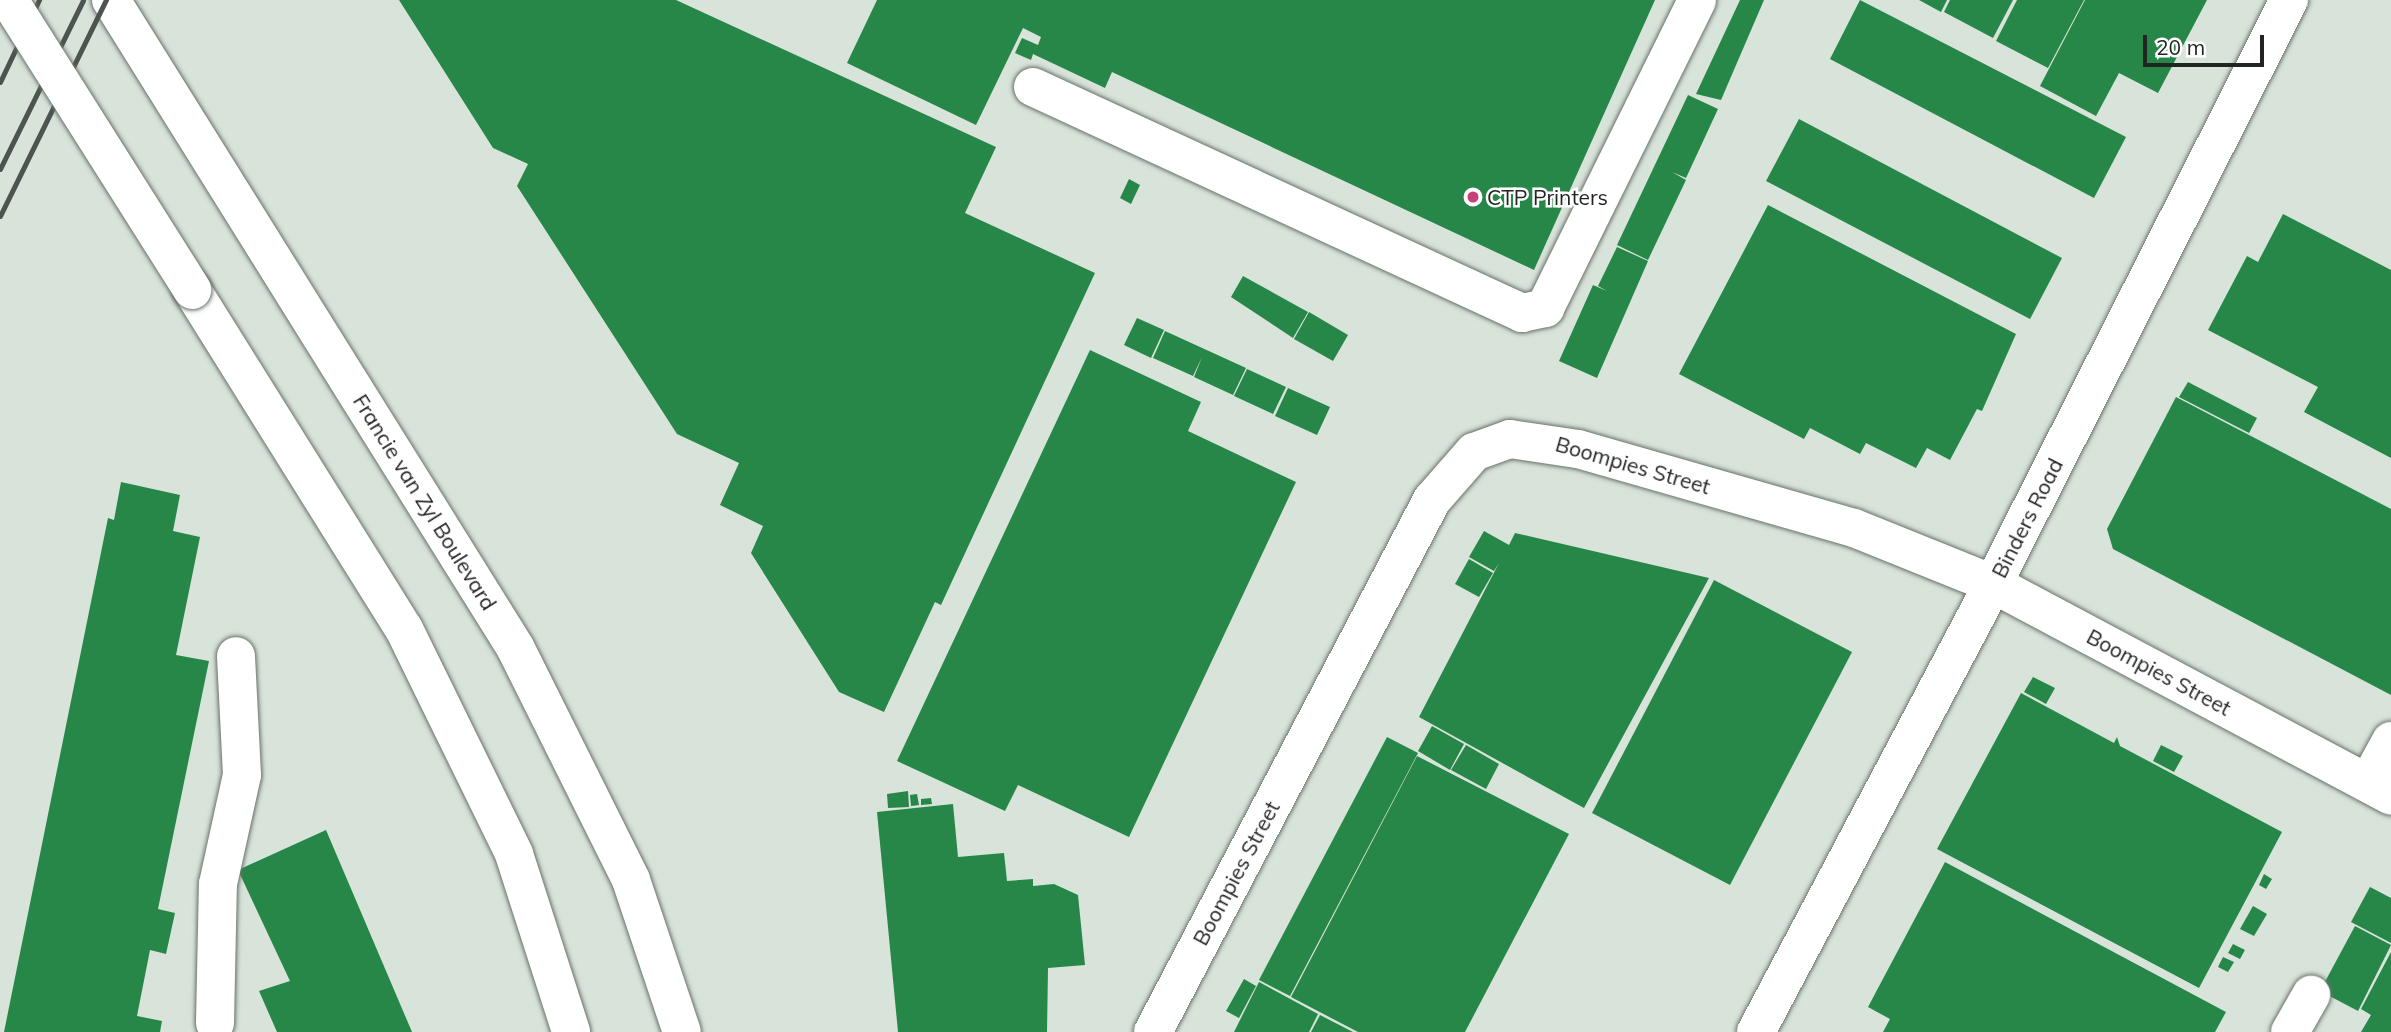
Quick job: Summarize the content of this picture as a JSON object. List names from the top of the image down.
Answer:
{
  "streets": {
    "street": ["Boompies Street", "Francie van Zyl Boulevard", "Binders Road"]
  },
  "crossings": [
    ["Boompies Street", "Binders Road"]
  ],
  "places": ["CTP Printers"],
  "scale_bar": "20 m"
}
